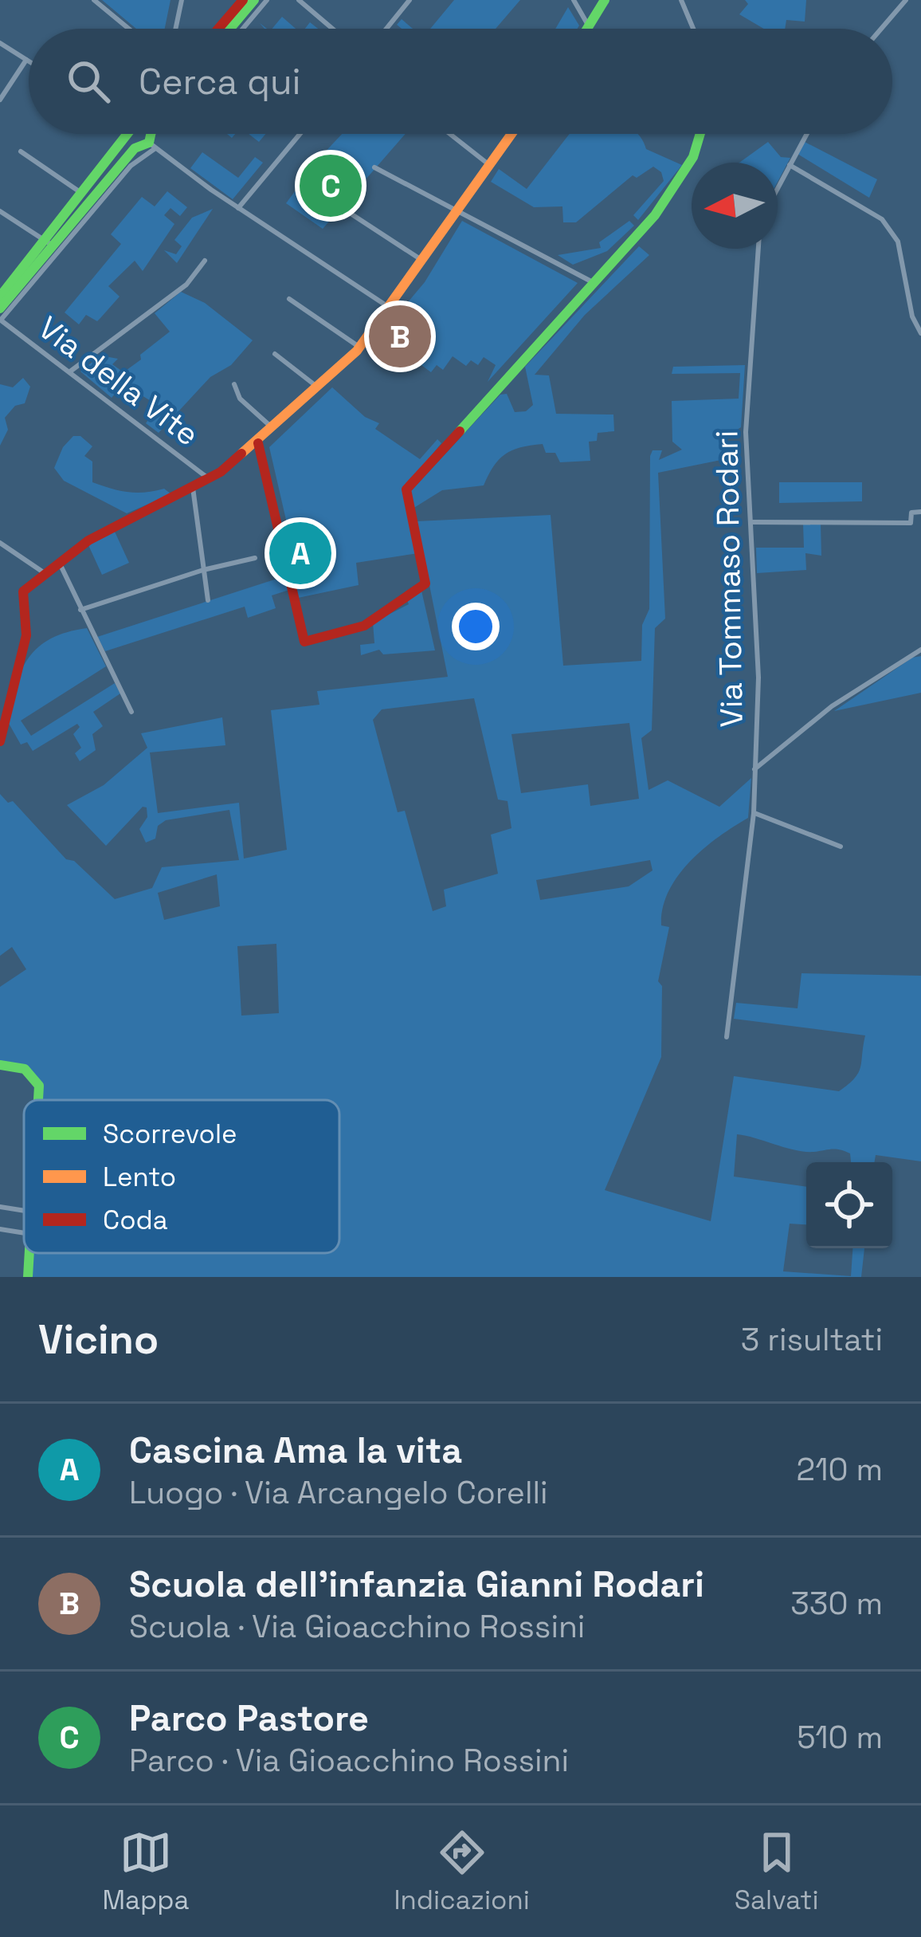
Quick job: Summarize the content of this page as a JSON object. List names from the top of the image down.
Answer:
{
  "streets": {
    "street": ["Via della Vite", "Via Tommaso Rodari"]
  },
  "legend": ["Scorrevole", "Lento", "Coda"],
  "north": "left",
  "page": {
    "search": "Cerca qui",
    "pins": ["C", "B", "A"],
    "heading": ["Vicino", "3 risultati"],
    "list": [
      {
        "mark": "A",
        "name": "Cascina Ama la vita",
        "note": "Luogo · Via Arcangelo Corelli",
        "value": "210 m"
      },
      {
        "mark": "B",
        "name": "Scuola dell’infanzia Gianni Rodari",
        "note": "Scuola · Via Gioacchino Rossini",
        "value": "330 m"
      },
      {
        "mark": "C",
        "name": "Parco Pastore",
        "note": "Parco · Via Gioacchino Rossini",
        "value": "510 m"
      }
    ],
    "nav": ["Mappa", "Indicazioni", "Salvati"]
  }
}
